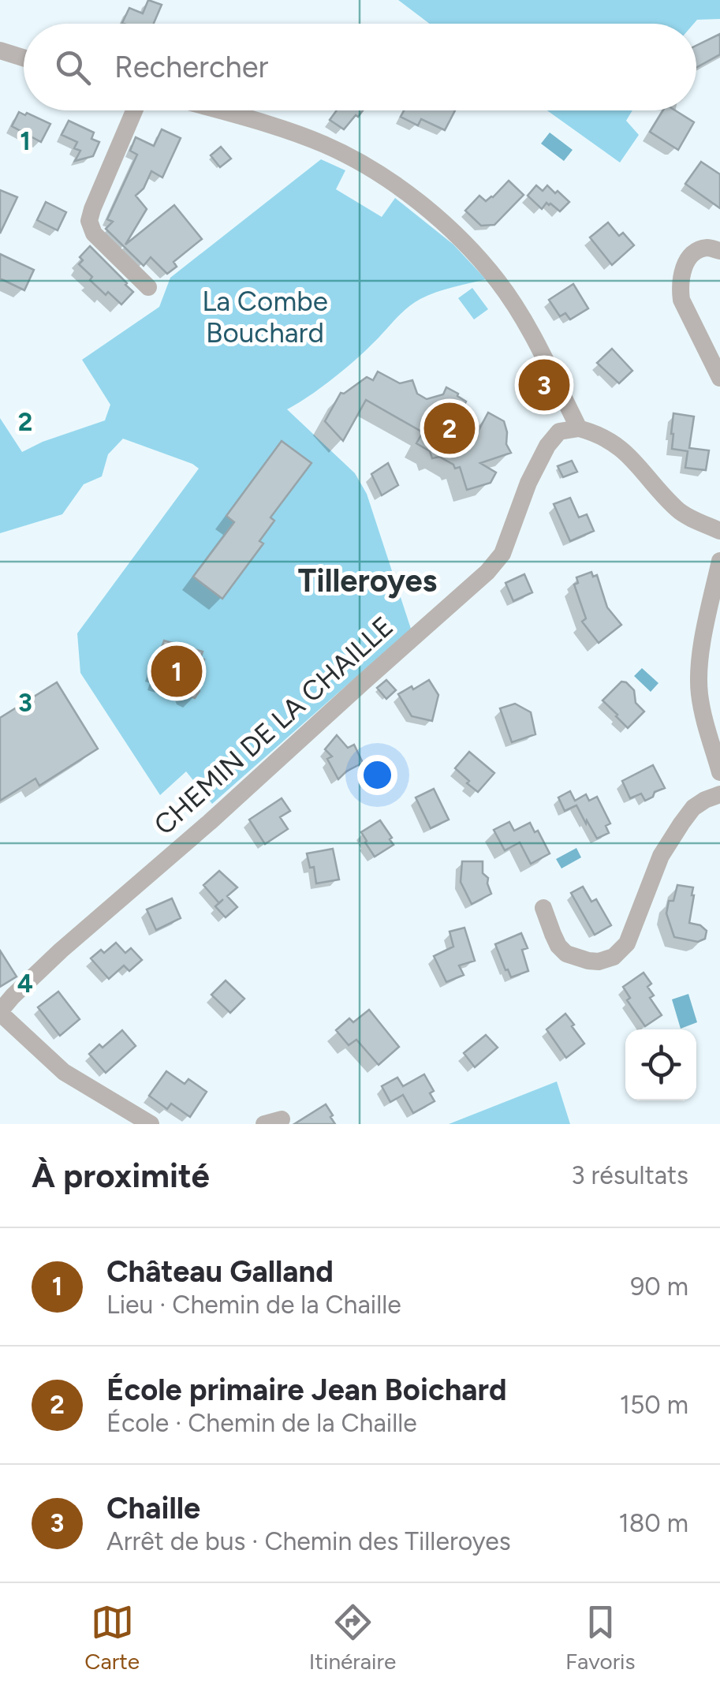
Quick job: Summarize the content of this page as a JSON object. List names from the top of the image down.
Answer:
{
  "streets": {
    "street": ["CHEMIN DE LA CHAILLE"]
  },
  "districts": ["Tilleroyes"],
  "parks": ["La Combe Bouchard"],
  "page": {
    "search": "Rechercher",
    "pins": ["3", "2", "1"],
    "heading": ["À proximité", "3 résultats"],
    "list": [
      {
        "mark": "1",
        "name": "Château Galland",
        "note": "Lieu · Chemin de la Chaille",
        "value": "90 m"
      },
      {
        "mark": "2",
        "name": "École primaire Jean Boichard",
        "note": "École · Chemin de la Chaille",
        "value": "150 m"
      },
      {
        "mark": "3",
        "name": "Chaille",
        "note": "Arrêt de bus · Chemin des Tilleroyes",
        "value": "180 m"
      }
    ],
    "nav": ["Carte", "Itinéraire", "Favoris"]
  },
  "grid": {
    "rows": [
      "1",
      "2",
      "3",
      "4"
    ]
  }
}
